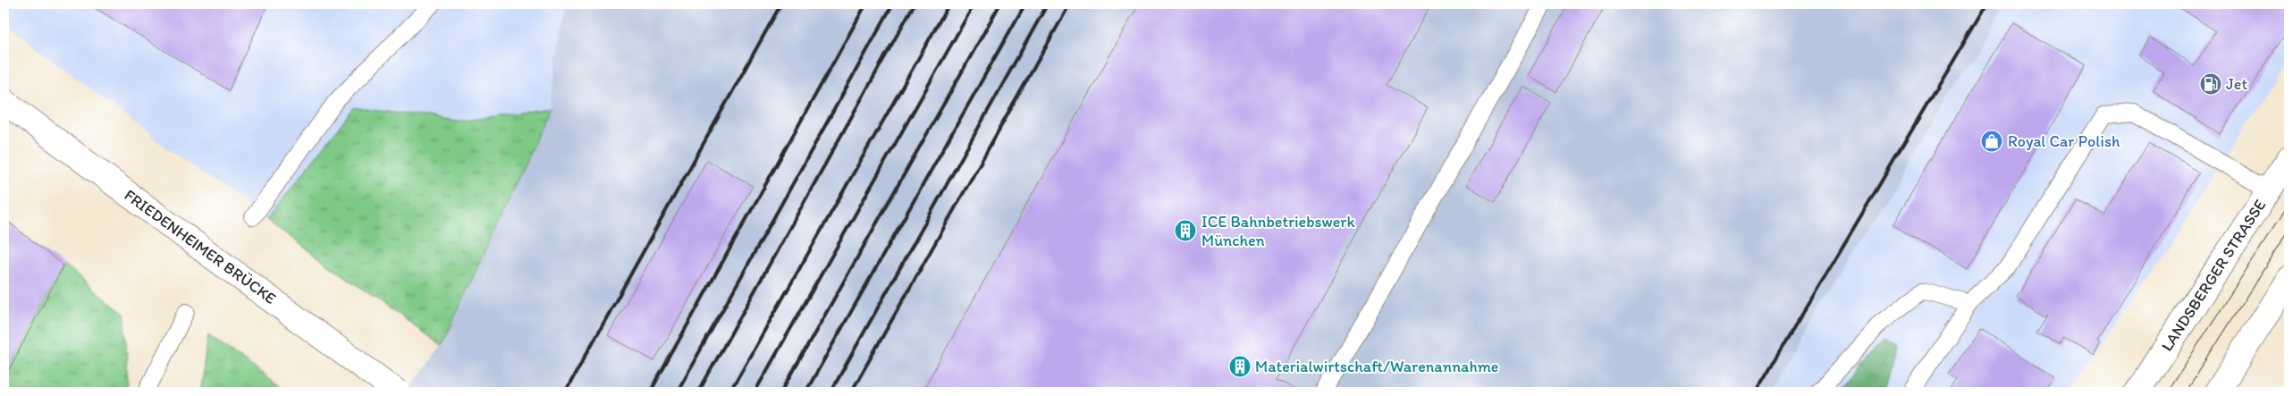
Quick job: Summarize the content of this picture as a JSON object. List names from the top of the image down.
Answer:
{
  "streets": {
    "main road": ["FRIEDENHEIMER BRÜCKE", "LANDSBERGER STRASSE"]
  },
  "places": {
    "fuel station": ["Jet"],
    "shop": ["Royal Car Polish"],
    "building": ["ICE Bahnbetriebswerk München", "Materialwirtschaft/Warenannahme"]
  }
}
